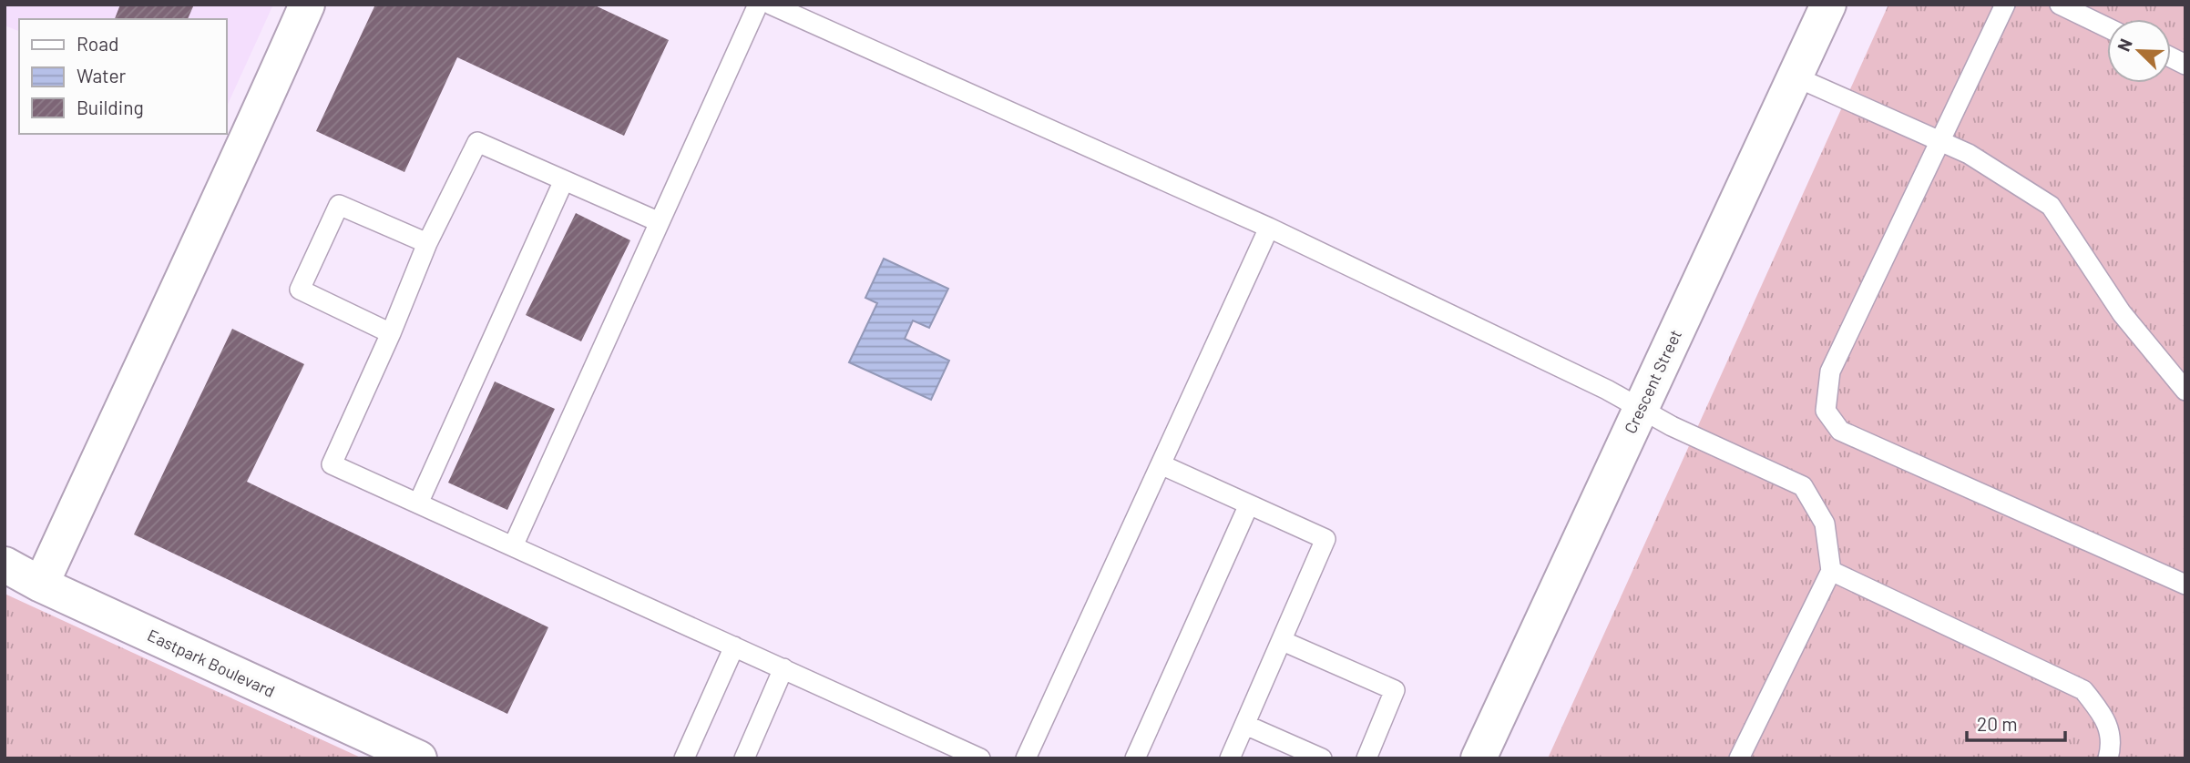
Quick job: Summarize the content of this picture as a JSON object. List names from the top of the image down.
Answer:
{
  "streets": {
    "street": ["Crescent Street", "Eastpark Boulevard"]
  },
  "legend": ["Road", "Water", "Building"],
  "scale_bar": "20 m",
  "north": "top left"
}
